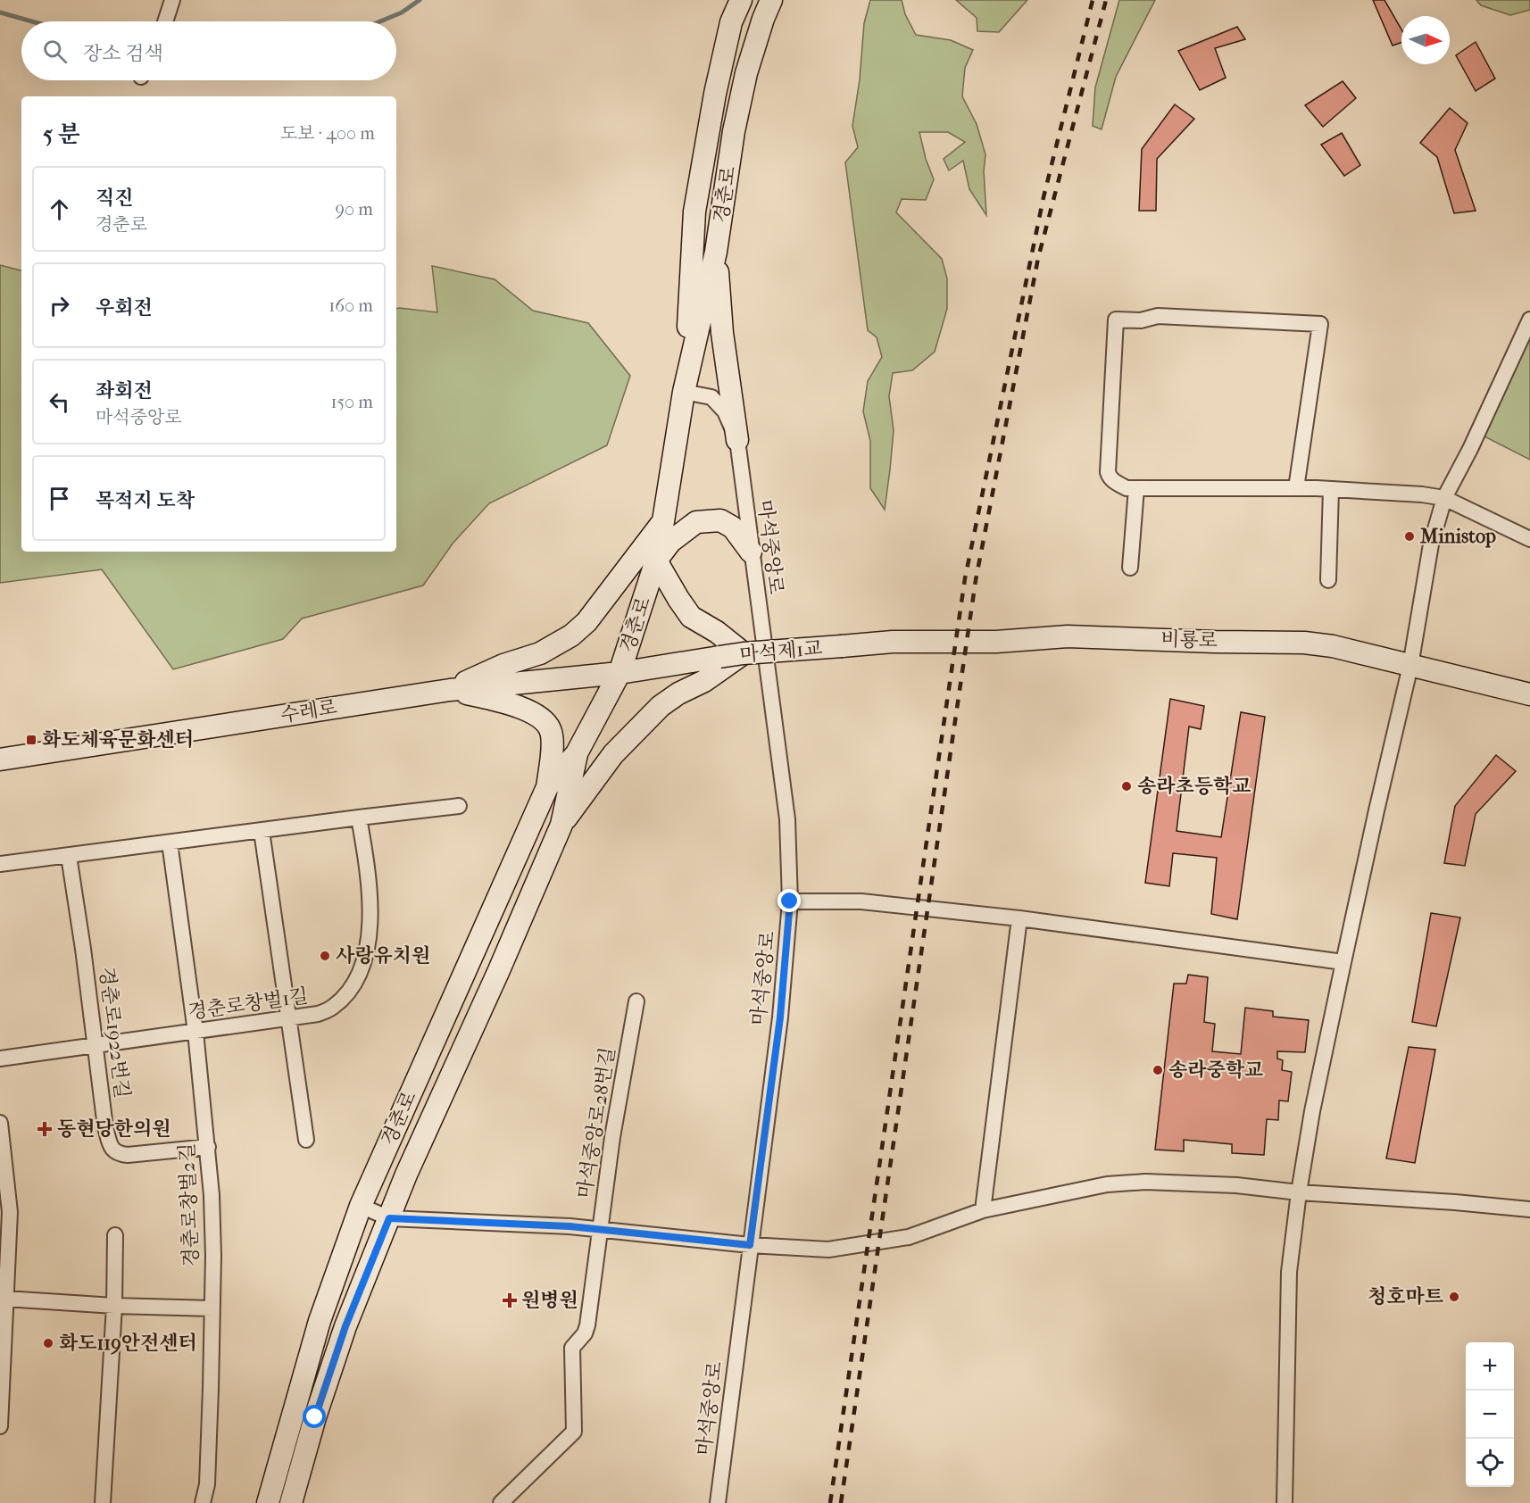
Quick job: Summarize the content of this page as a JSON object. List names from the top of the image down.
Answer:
{
  "streets": {
    "street": [
      "경춘로",
      "마석중앙로",
      "비룡로",
      "마석제1교",
      "수레로",
      "경춘로창벌1길",
      "경춘로1922번길",
      "마석중앙로28번길",
      "경춘로창벌2길"
    ]
  },
  "crossings": [
    ["경춘로", "마석중앙로"],
    ["경춘로", "마석제1교"],
    ["경춘로", "수레로"],
    ["비룡로", "마석제1교"],
    ["마석제1교", "수레로"],
    ["경춘로창벌1길", "경춘로1922번길"],
    ["경춘로창벌1길", "경춘로창벌2길"],
    ["경춘로1922번길", "경춘로창벌2길"]
  ],
  "places": {
    "other": [
      "Ministop",
      "송라초등학교",
      "사랑유치원",
      "송라중학교",
      "청호마트",
      "화도119안전센터"
    ],
    "transit": ["화도체육문화센터"],
    "health": ["동현당한의원", "원병원"]
  },
  "north": "right",
  "page": {
    "search": "장소 검색",
    "heading": ["5 분", "도보 · 400 m"],
    "list": [
      ["직진", "경춘로", "90 m"],
      ["우회전", "160 m"],
      ["좌회전", "마석중앙로", "150 m"],
      "목적지 도착"
    ],
    "map_buttons": ["+", "−"]
  }
}
